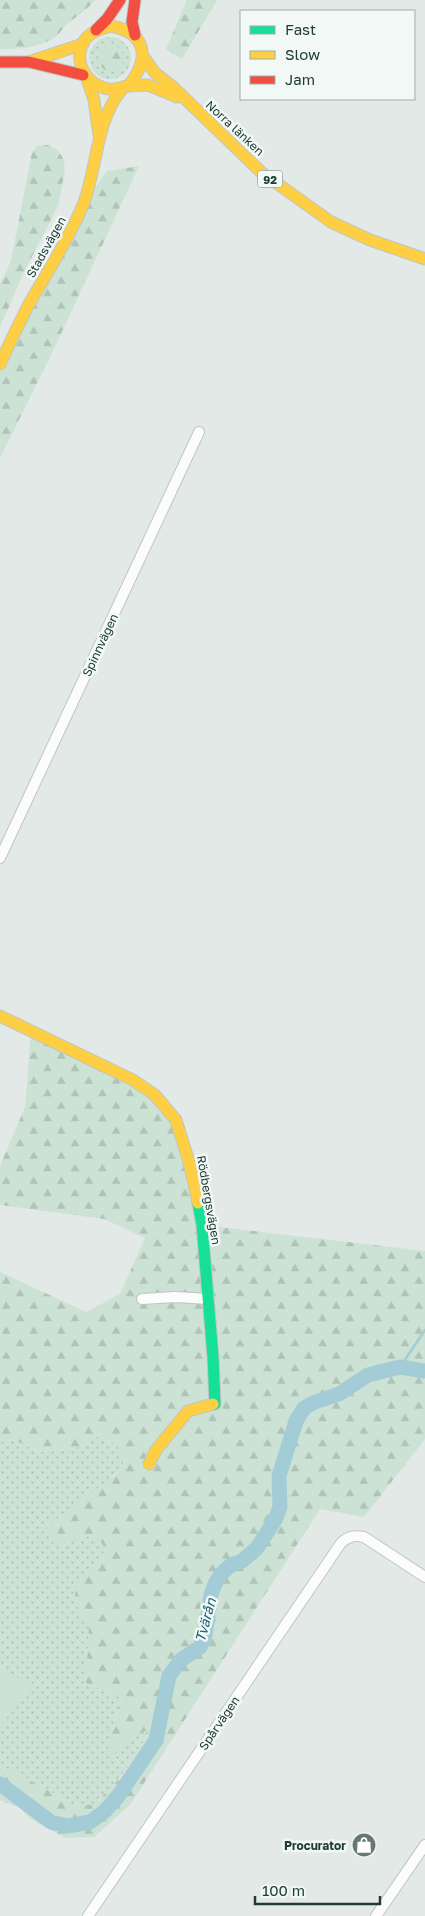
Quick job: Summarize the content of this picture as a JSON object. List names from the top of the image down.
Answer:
{
  "streets": {
    "main road": [
      "Norra länken",
      "92",
      "Stadsvägen",
      "Rödbergsvägen"
    ],
    "street": ["Spinnvägen", "Spårvägen"]
  },
  "crossings": [
    ["Norra länken", "92"],
    ["Norra länken", "Stadsvägen"],
    ["92", "Stadsvägen"]
  ],
  "water": ["Tvärån"],
  "places": {
    "shop": ["Procurator"]
  },
  "legend": ["Fast", "Slow", "Jam"],
  "scale_bar": "100 m"
}
